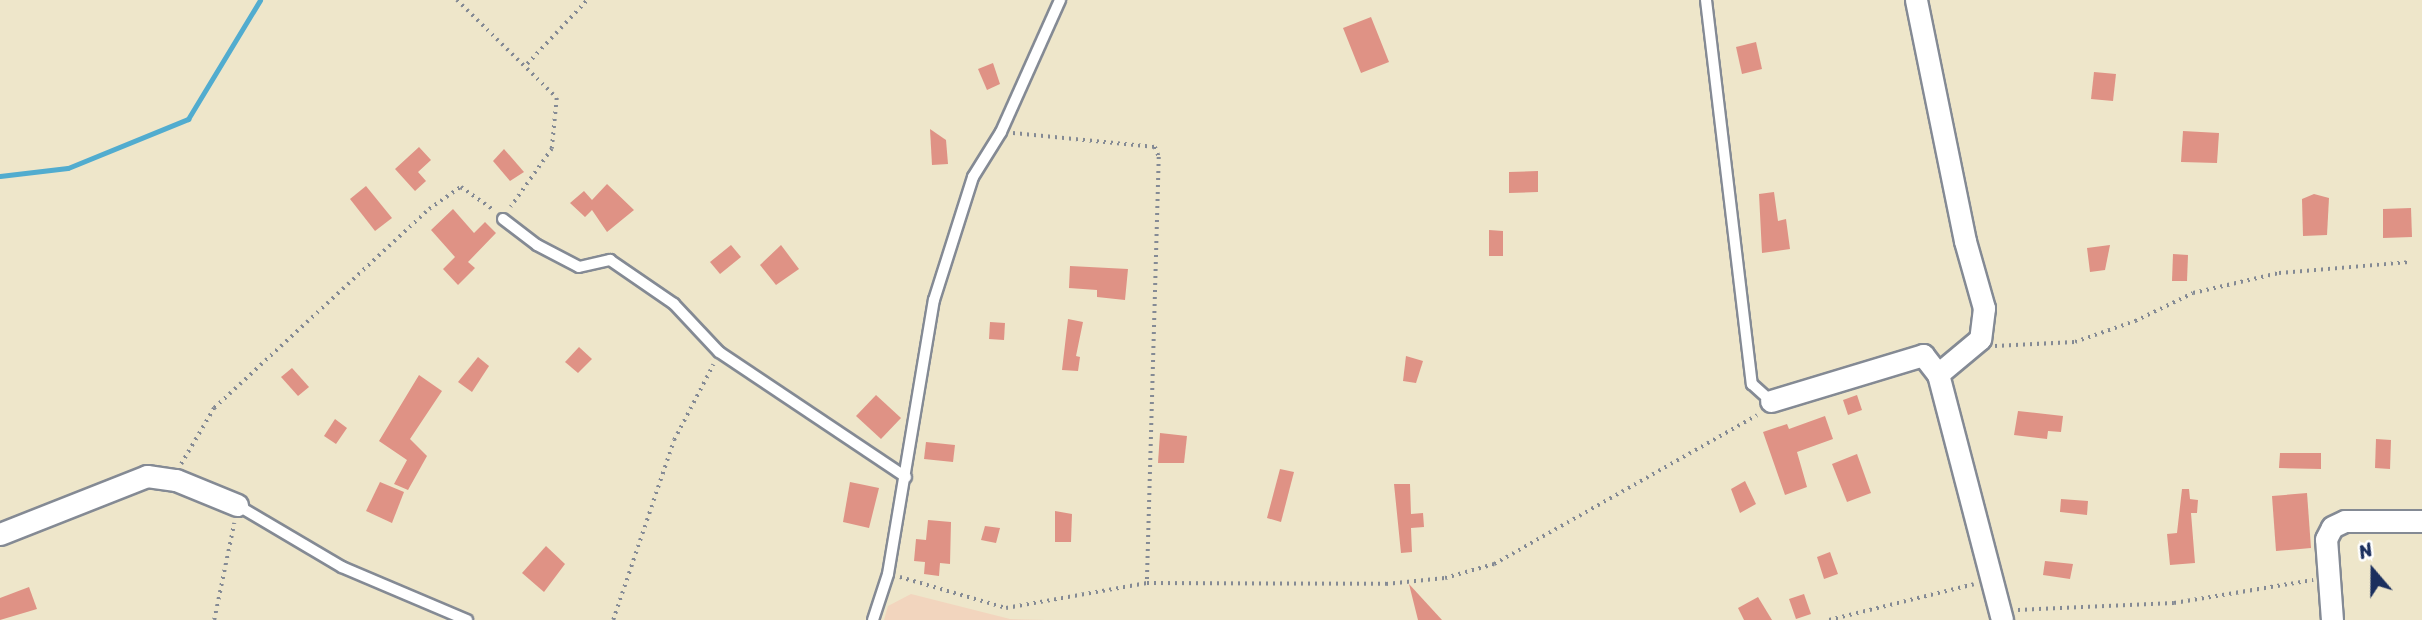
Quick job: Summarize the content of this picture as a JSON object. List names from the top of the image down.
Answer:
{
  "north": "top"
}
